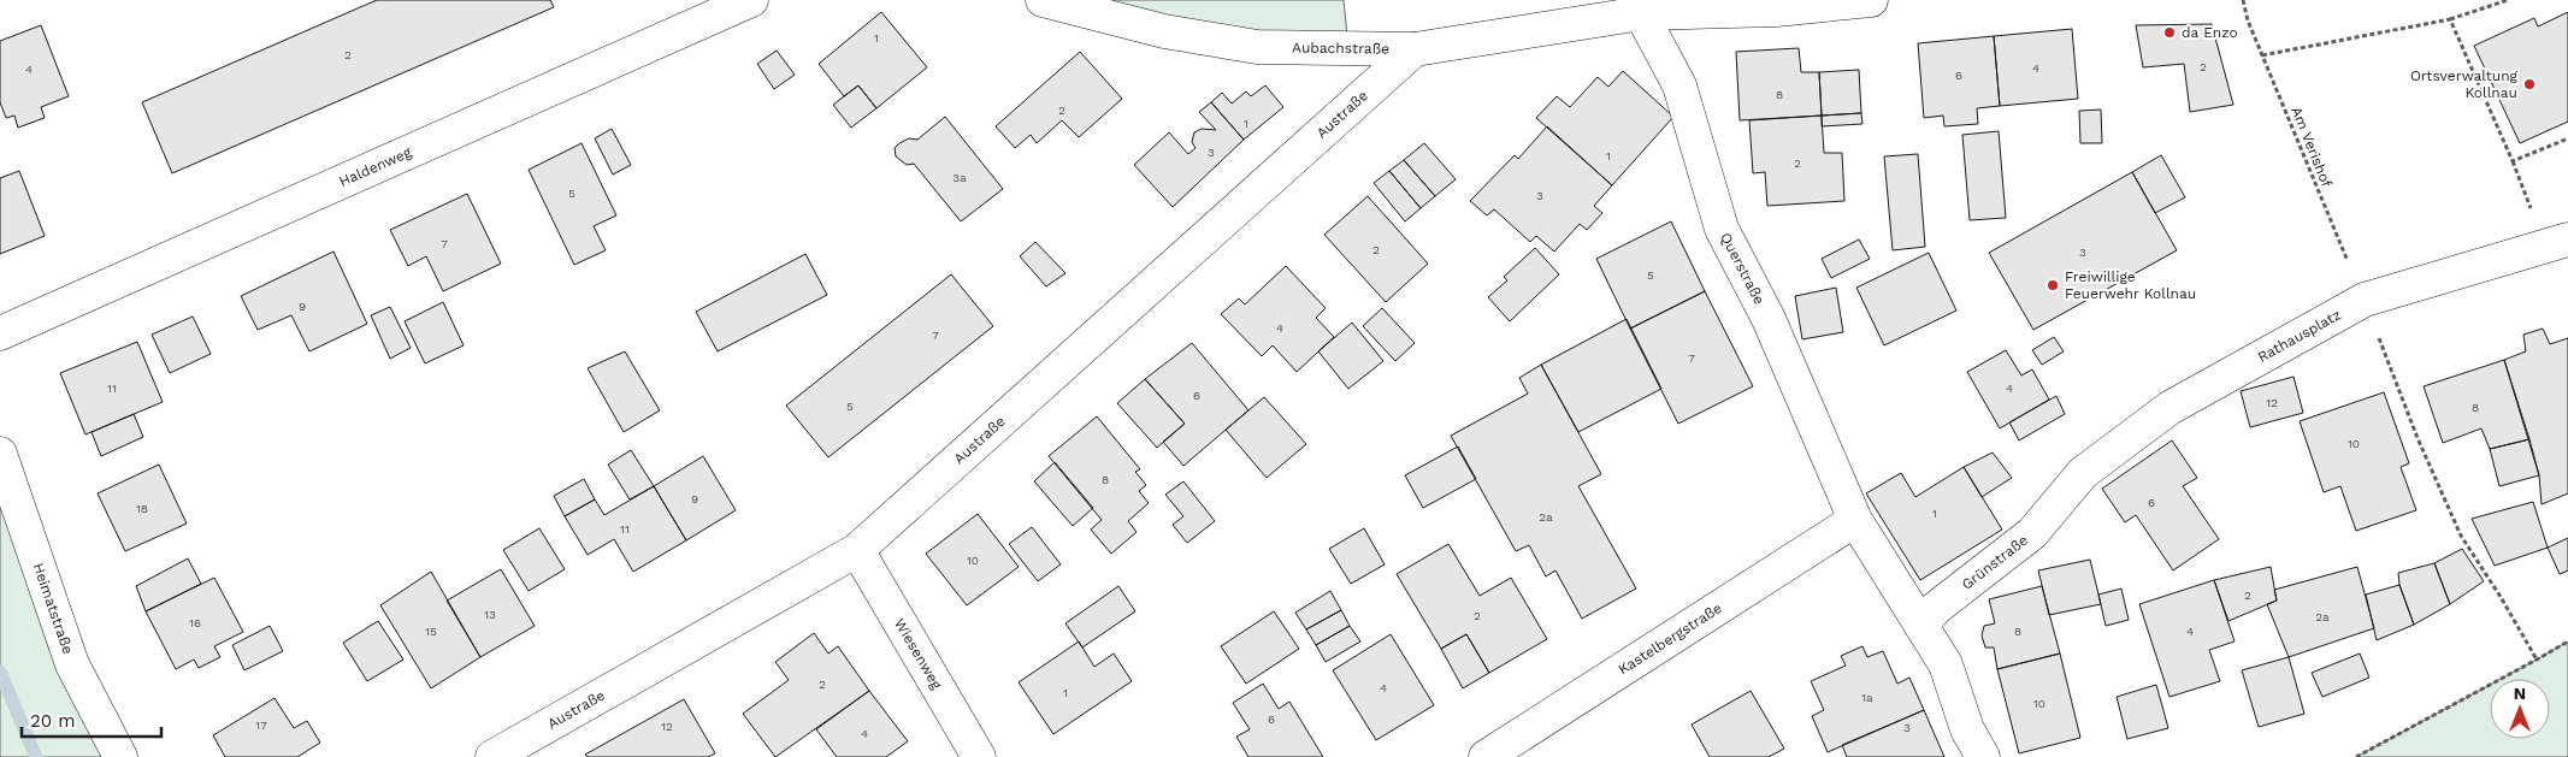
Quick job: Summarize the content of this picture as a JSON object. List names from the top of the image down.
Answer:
{
  "streets": {
    "street": [
      "Aubachstraße",
      "Austraße",
      "Haldenweg",
      "Querstraße",
      "Rathausplatz",
      "Grünstraße",
      "Heimatstraße",
      "Kastelbergstraße",
      "Wiesenweg"
    ],
    "path": ["Am Verishof"]
  },
  "crossings": [
    ["Aubachstraße", "Austraße"],
    ["Aubachstraße", "Querstraße"],
    ["Austraße", "Wiesenweg"],
    ["Am Verishof", "Rathausplatz"],
    ["Querstraße", "Kastelbergstraße"],
    ["Rathausplatz", "Grünstraße"]
  ],
  "places": ["da Enzo", "Ortsverwaltung Kollnau", "Freiwillige Feuerwehr Kollnau"],
  "house_numbers": [
    "1",
    "2",
    "2",
    "4",
    "4",
    "6",
    "8",
    "2",
    "1",
    "3",
    "1",
    "2",
    "3a",
    "5",
    "3",
    "7",
    "2",
    "3",
    "5",
    "9",
    "4",
    "7",
    "7",
    "11",
    "4",
    "6",
    "12",
    "5",
    "8",
    "10",
    "8",
    "9",
    "6",
    "18",
    "1",
    "2a",
    "11",
    "10",
    "2",
    "13",
    "2",
    "2a",
    "16",
    "15",
    "8",
    "4",
    "2",
    "4",
    "1",
    "1a",
    "10",
    "6",
    "17",
    "12",
    "3",
    "4"
  ],
  "scale_bar": "20 m",
  "north": "top"
}
